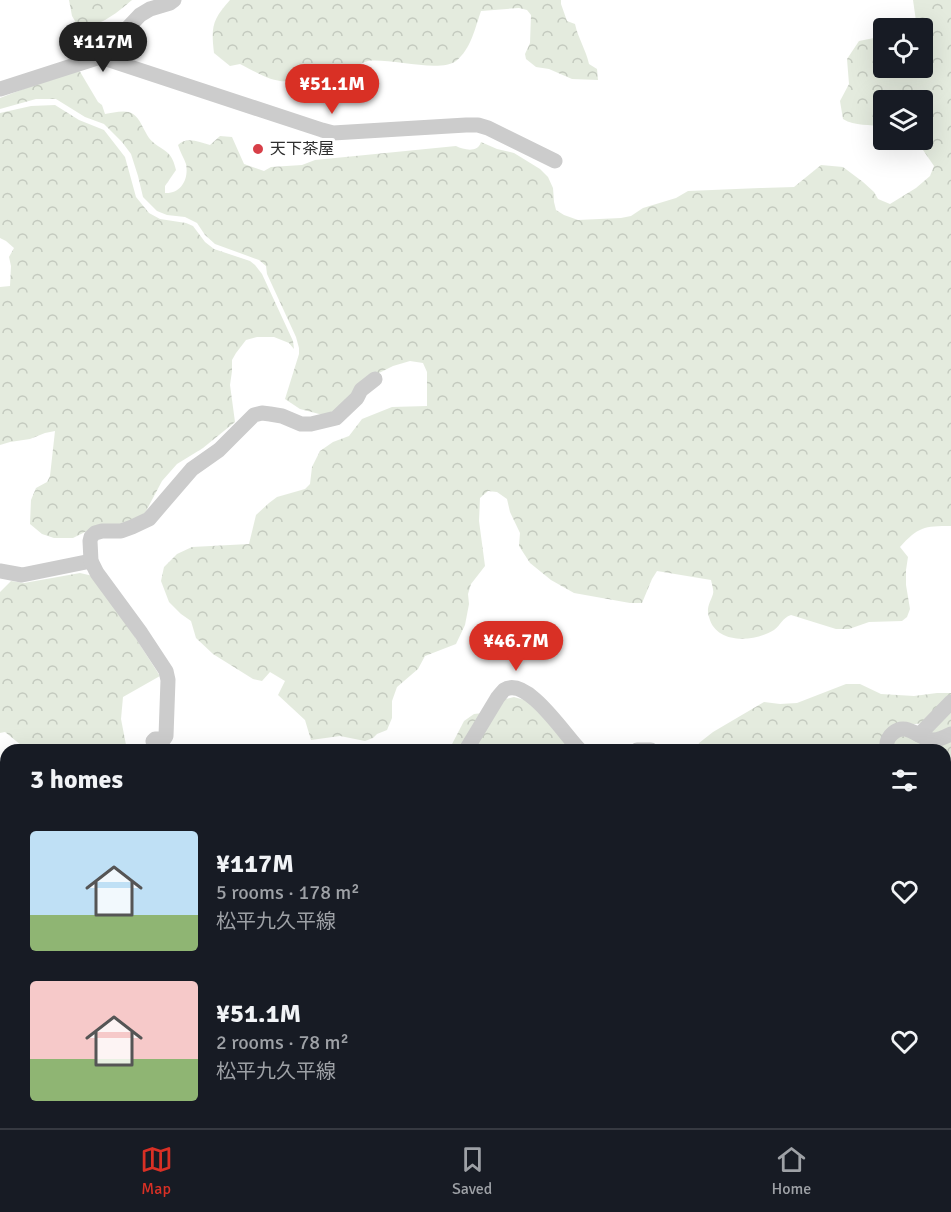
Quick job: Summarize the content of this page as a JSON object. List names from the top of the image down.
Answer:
{
  "places": ["天下茶屋"],
  "page": {
    "price": ["¥117M", "¥51.1M", "¥46.7M"],
    "heading": "3 homes",
    "list": [
      {
        "name": "¥117M",
        "note": "5 rooms · 178 m² · 松平九久平線"
      },
      {
        "name": "¥51.1M",
        "note": "2 rooms · 78 m² · 松平九久平線"
      }
    ],
    "tabs": ["Map", "Saved", "Home"]
  }
}
